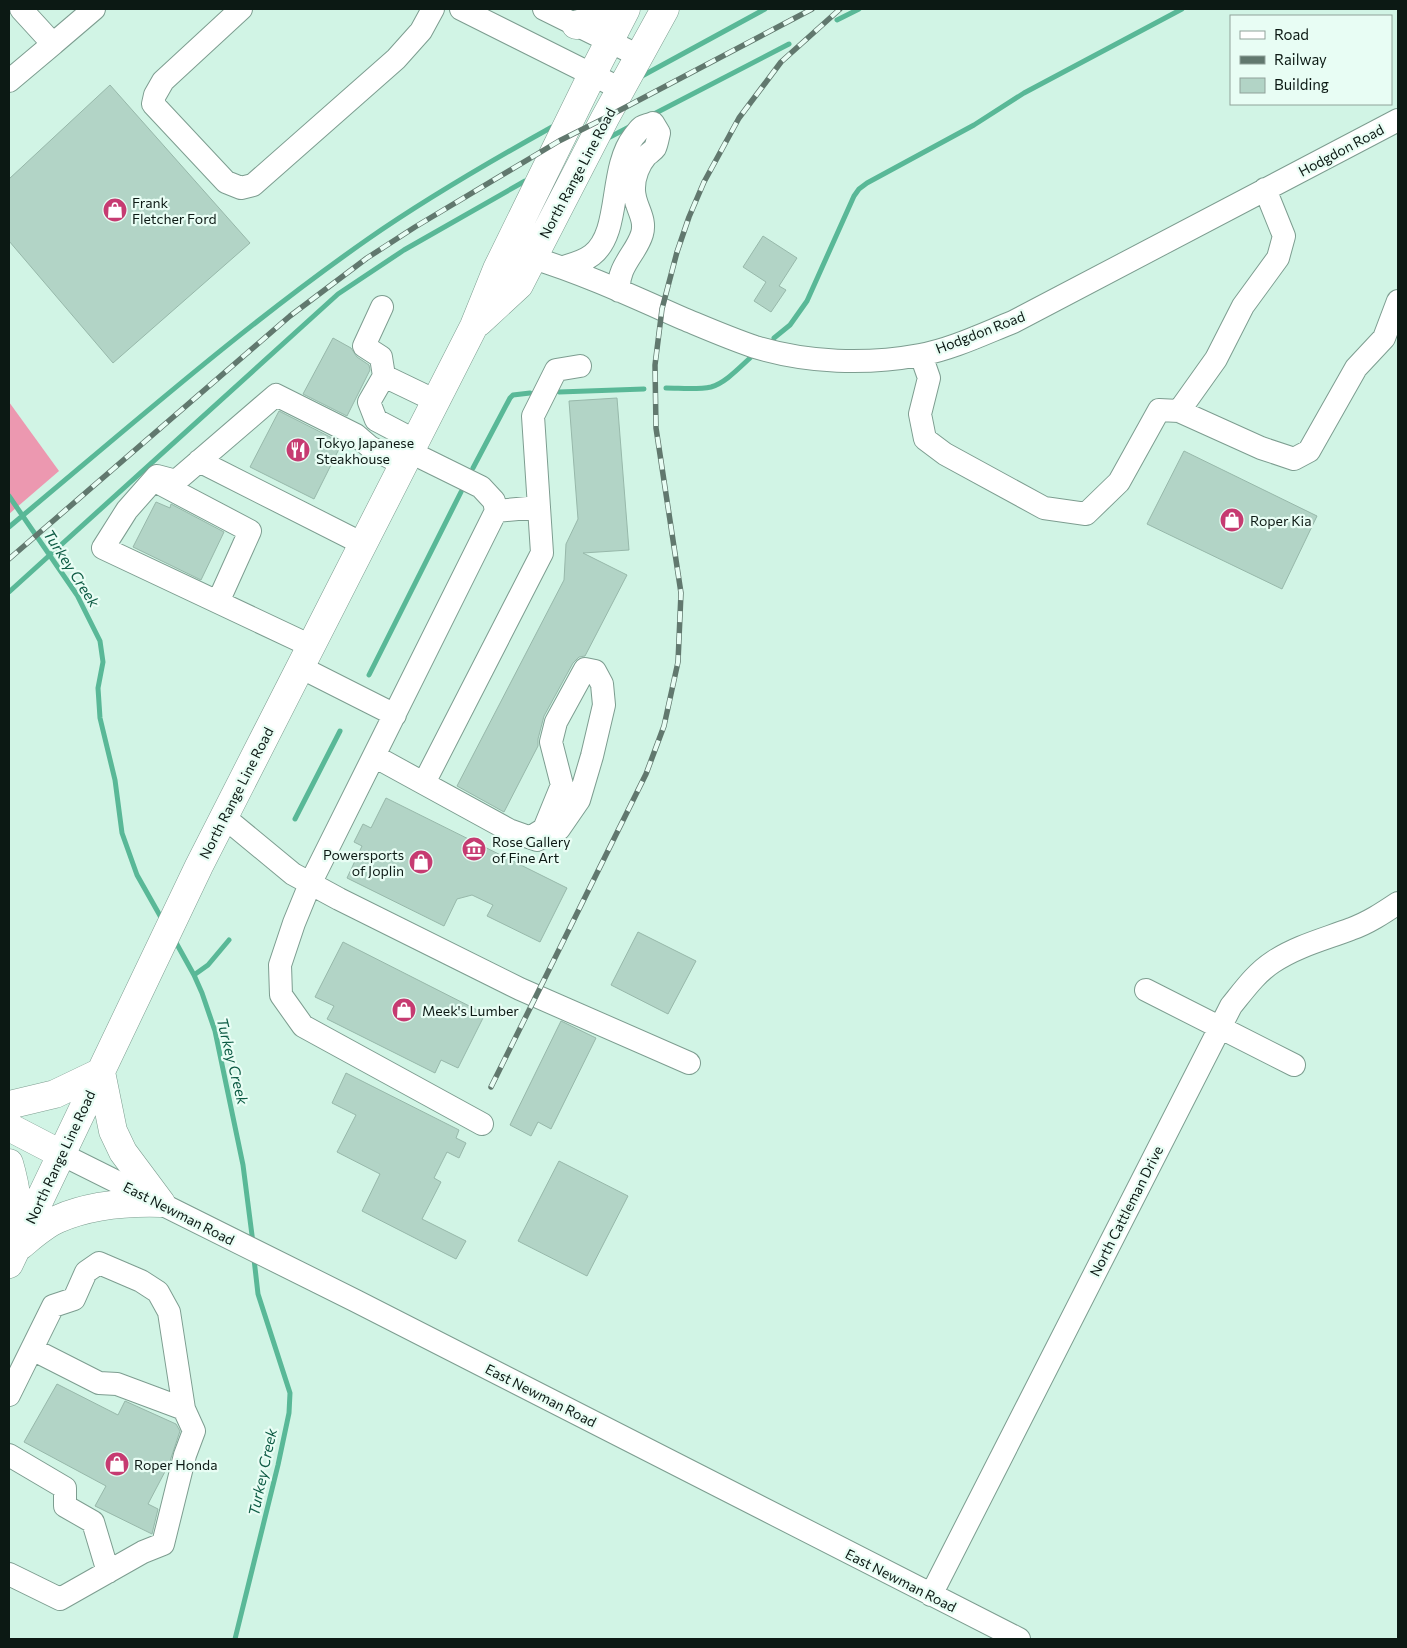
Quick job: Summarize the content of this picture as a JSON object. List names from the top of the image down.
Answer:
{
  "streets": {
    "main road": ["North Range Line Road"],
    "street": ["Hodgdon Road", "North Cattleman Drive", "East Newman Road"]
  },
  "crossings": [
    ["Hodgdon Road", "North Range Line Road"],
    ["North Range Line Road", "East Newman Road"],
    ["North Cattleman Drive", "East Newman Road"]
  ],
  "water": ["Turkey Creek"],
  "places": {
    "shop": [
      "Frank Fletcher Ford",
      "Roper Kia",
      "Powersports of Joplin",
      "Meek's Lumber",
      "Roper Honda"
    ],
    "restaurant": ["Tokyo Japanese Steakhouse"],
    "museum": ["Rose Gallery of Fine Art"]
  },
  "legend": ["Road", "Railway", "Building"]
}
